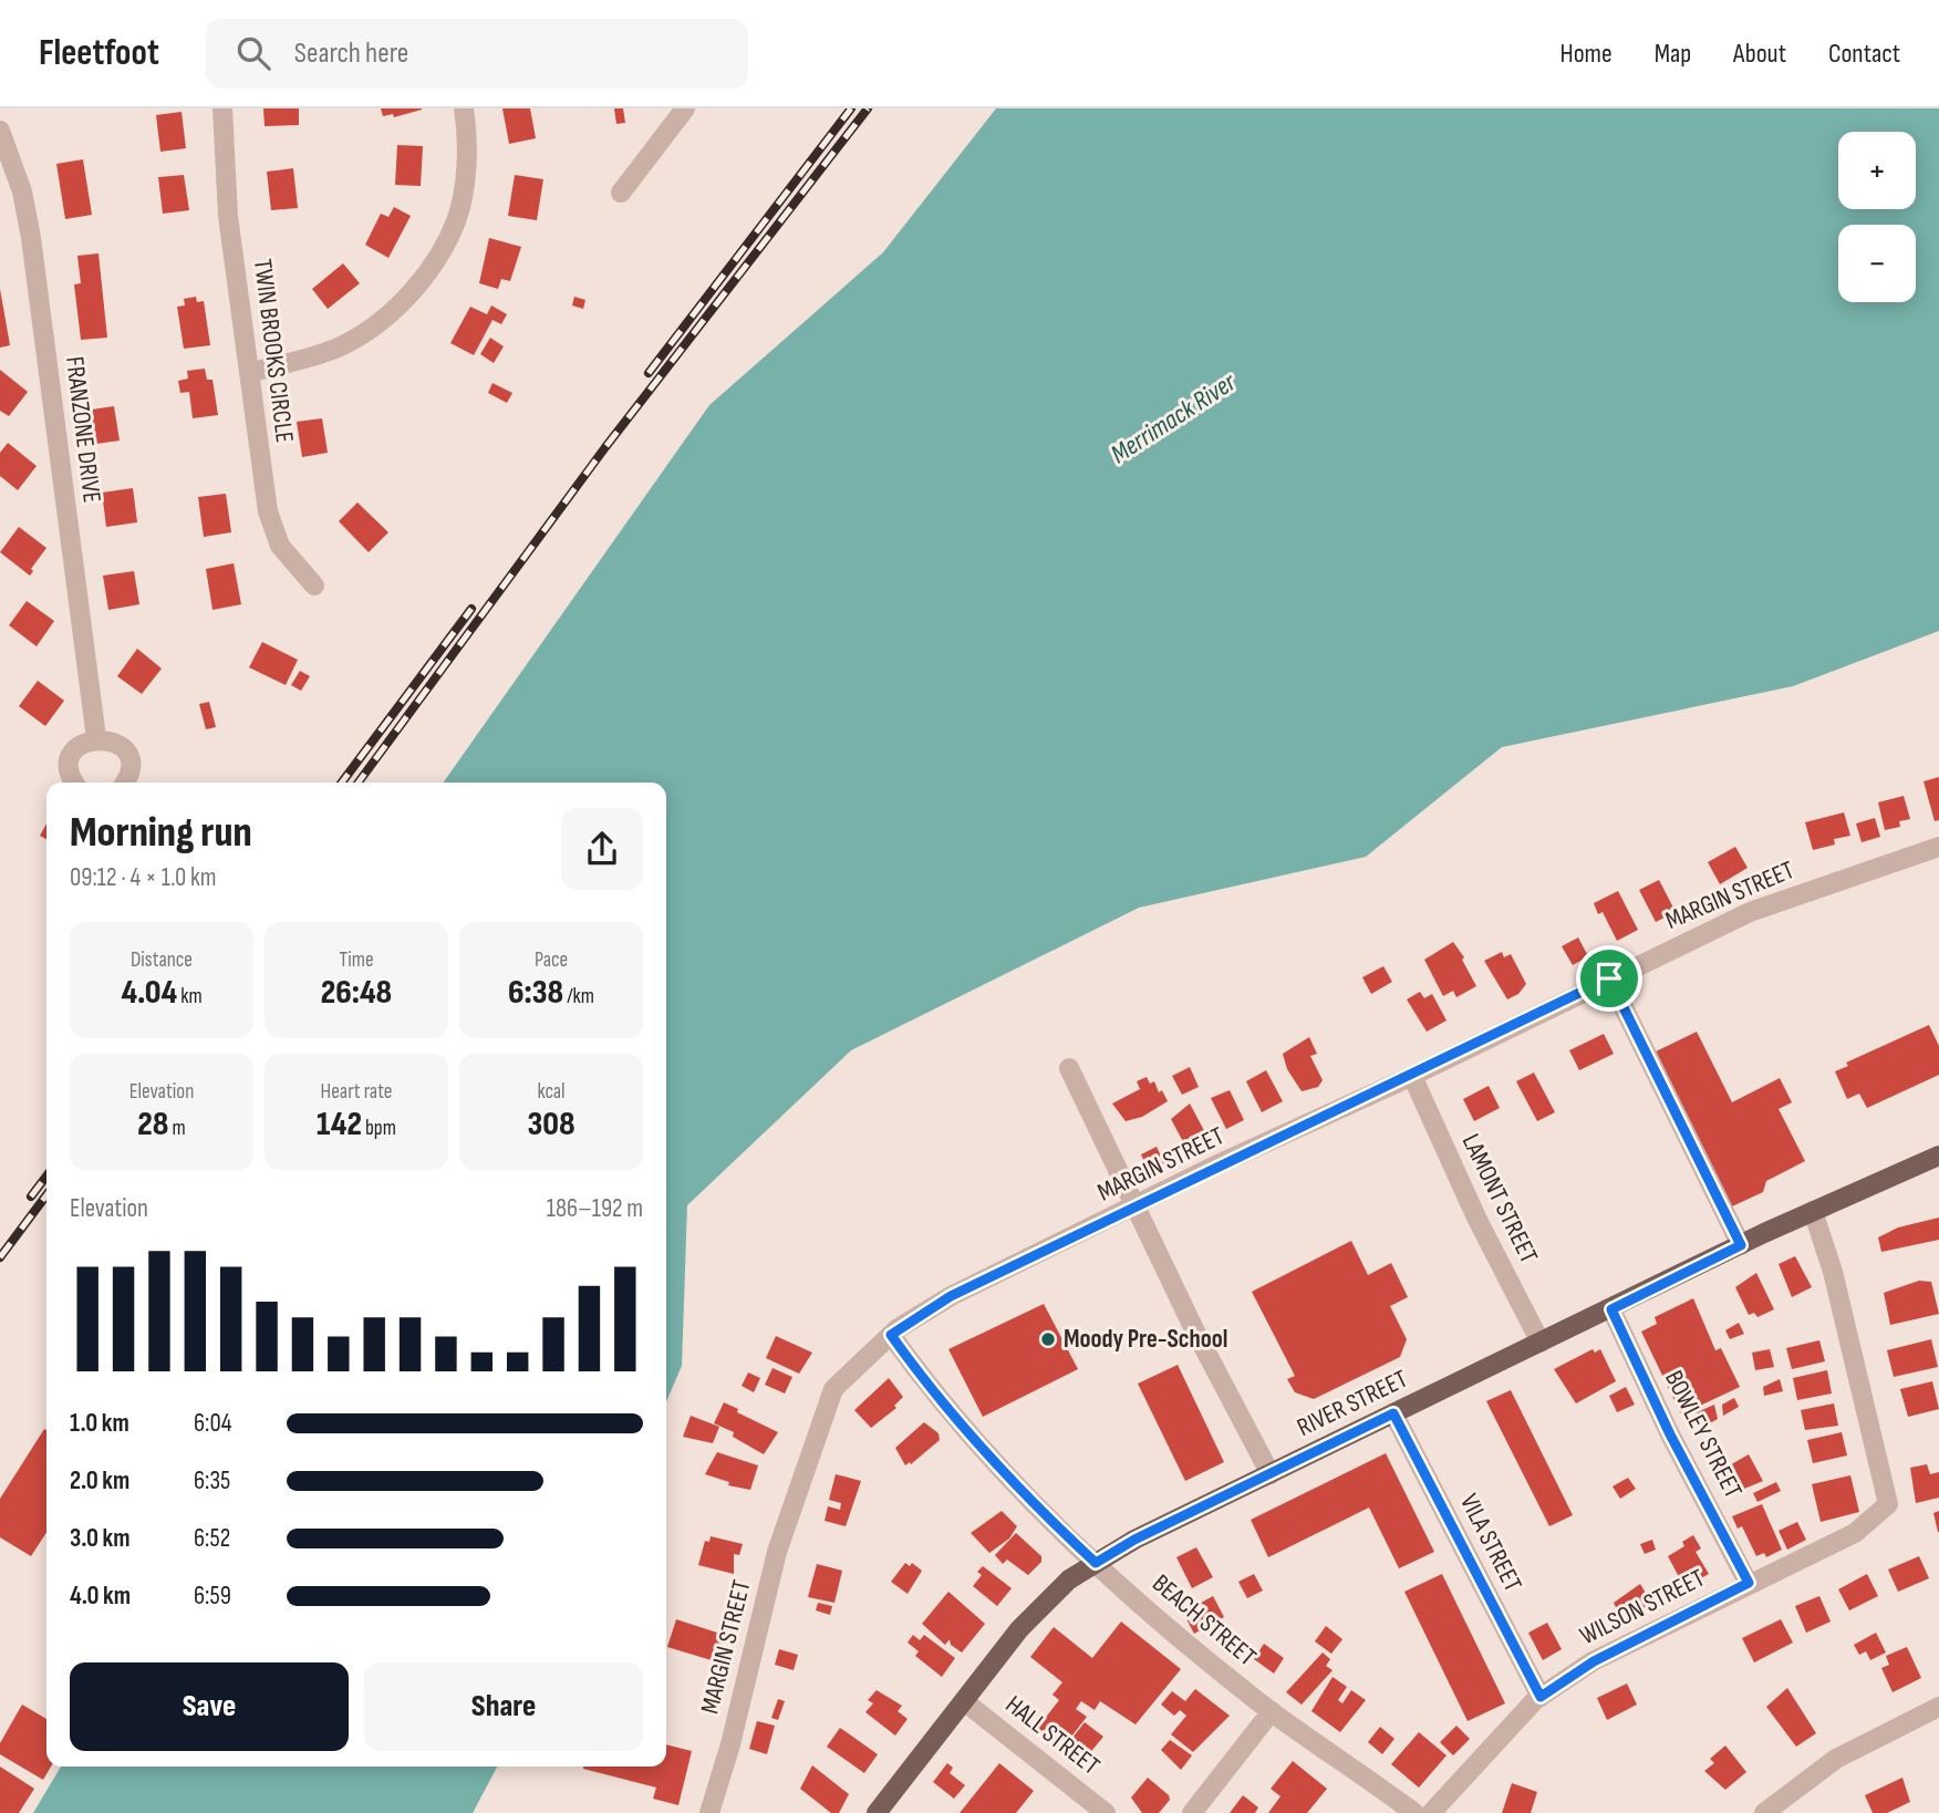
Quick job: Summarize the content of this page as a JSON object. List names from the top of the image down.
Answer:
{
  "streets": {
    "main road": ["RIVER STREET"],
    "street": [
      "TWIN BROOKS CIRCLE",
      "FRANZONE DRIVE",
      "MARGIN STREET",
      "LAMONT STREET",
      "BOWLEY STREET",
      "VILA STREET",
      "WILSON STREET",
      "BEACH STREET",
      "HALL STREET"
    ]
  },
  "crossings": [
    ["MARGIN STREET", "LAMONT STREET"],
    ["MARGIN STREET", "BEACH STREET"],
    ["LAMONT STREET", "RIVER STREET"],
    ["RIVER STREET", "BOWLEY STREET"],
    ["RIVER STREET", "VILA STREET"],
    ["RIVER STREET", "WILSON STREET"],
    ["RIVER STREET", "BEACH STREET"],
    ["RIVER STREET", "HALL STREET"],
    ["BOWLEY STREET", "WILSON STREET"],
    ["VILA STREET", "WILSON STREET"]
  ],
  "water": ["Merrimack River"],
  "places": ["Moody Pre-School"],
  "page": {
    "header": "Fleetfoot",
    "search": "Search here",
    "nav": [
      "Home",
      "Map",
      "About",
      "Contact"
    ],
    "map_buttons": ["+", "−"],
    "heading": ["Morning run", "09:12 · 4 × 1.0 km"],
    "stats": [
      ["Distance", "4.04 km"],
      ["Time", "26:48"],
      ["Pace", "6:38 /km"],
      ["Elevation", "28 m"],
      ["Heart rate", "142 bpm"],
      ["kcal", "308"]
    ],
    "chart": ["Elevation", "186–192 m"],
    "list": [
      {
        "name": "1.0 km",
        "note": "6:04"
      },
      {
        "name": "2.0 km",
        "note": "6:35"
      },
      {
        "name": "3.0 km",
        "note": "6:52"
      },
      {
        "name": "4.0 km",
        "note": "6:59"
      }
    ],
    "buttons": ["Save", "Share"]
  }
}
